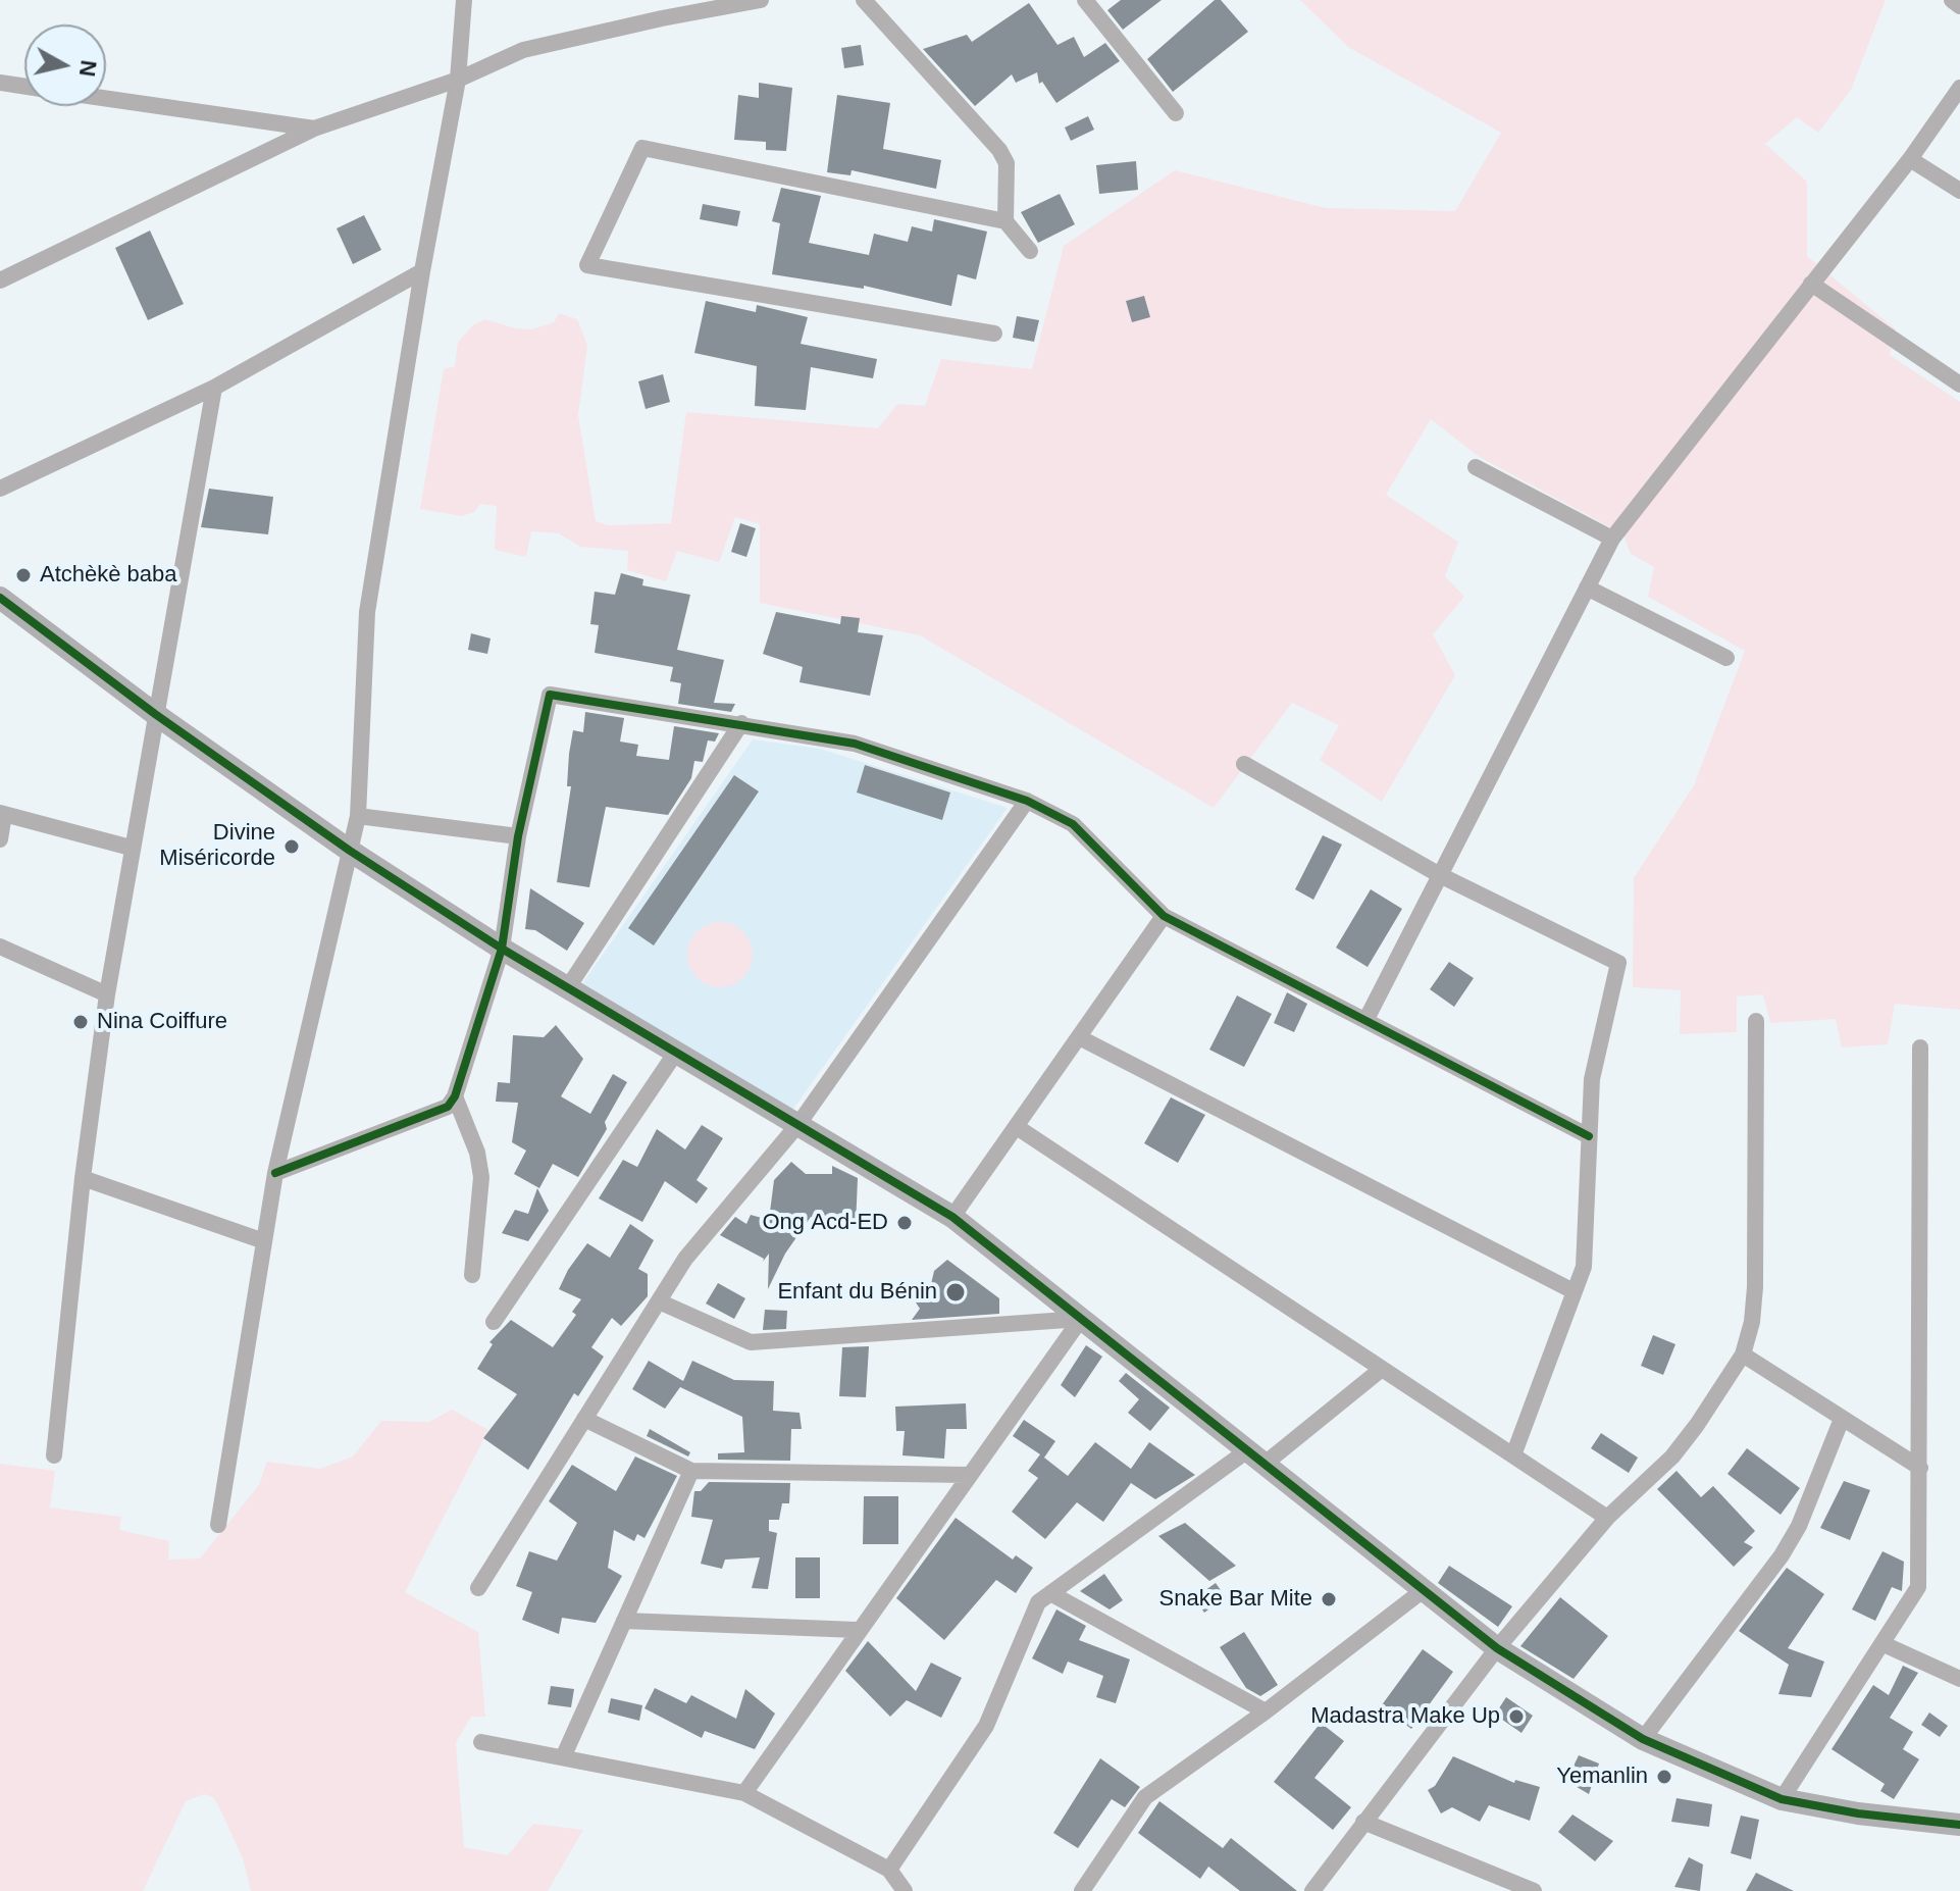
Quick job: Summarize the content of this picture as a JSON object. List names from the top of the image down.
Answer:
{
  "places": [
    "Atchèkè baba",
    "Divine Miséricorde",
    "Nina Coiffure",
    "Ong Acd-ED",
    "Enfant du Bénin",
    "Snake Bar Mite",
    "Madastra Make Up",
    "Yemanlin"
  ],
  "north": "right"
}
